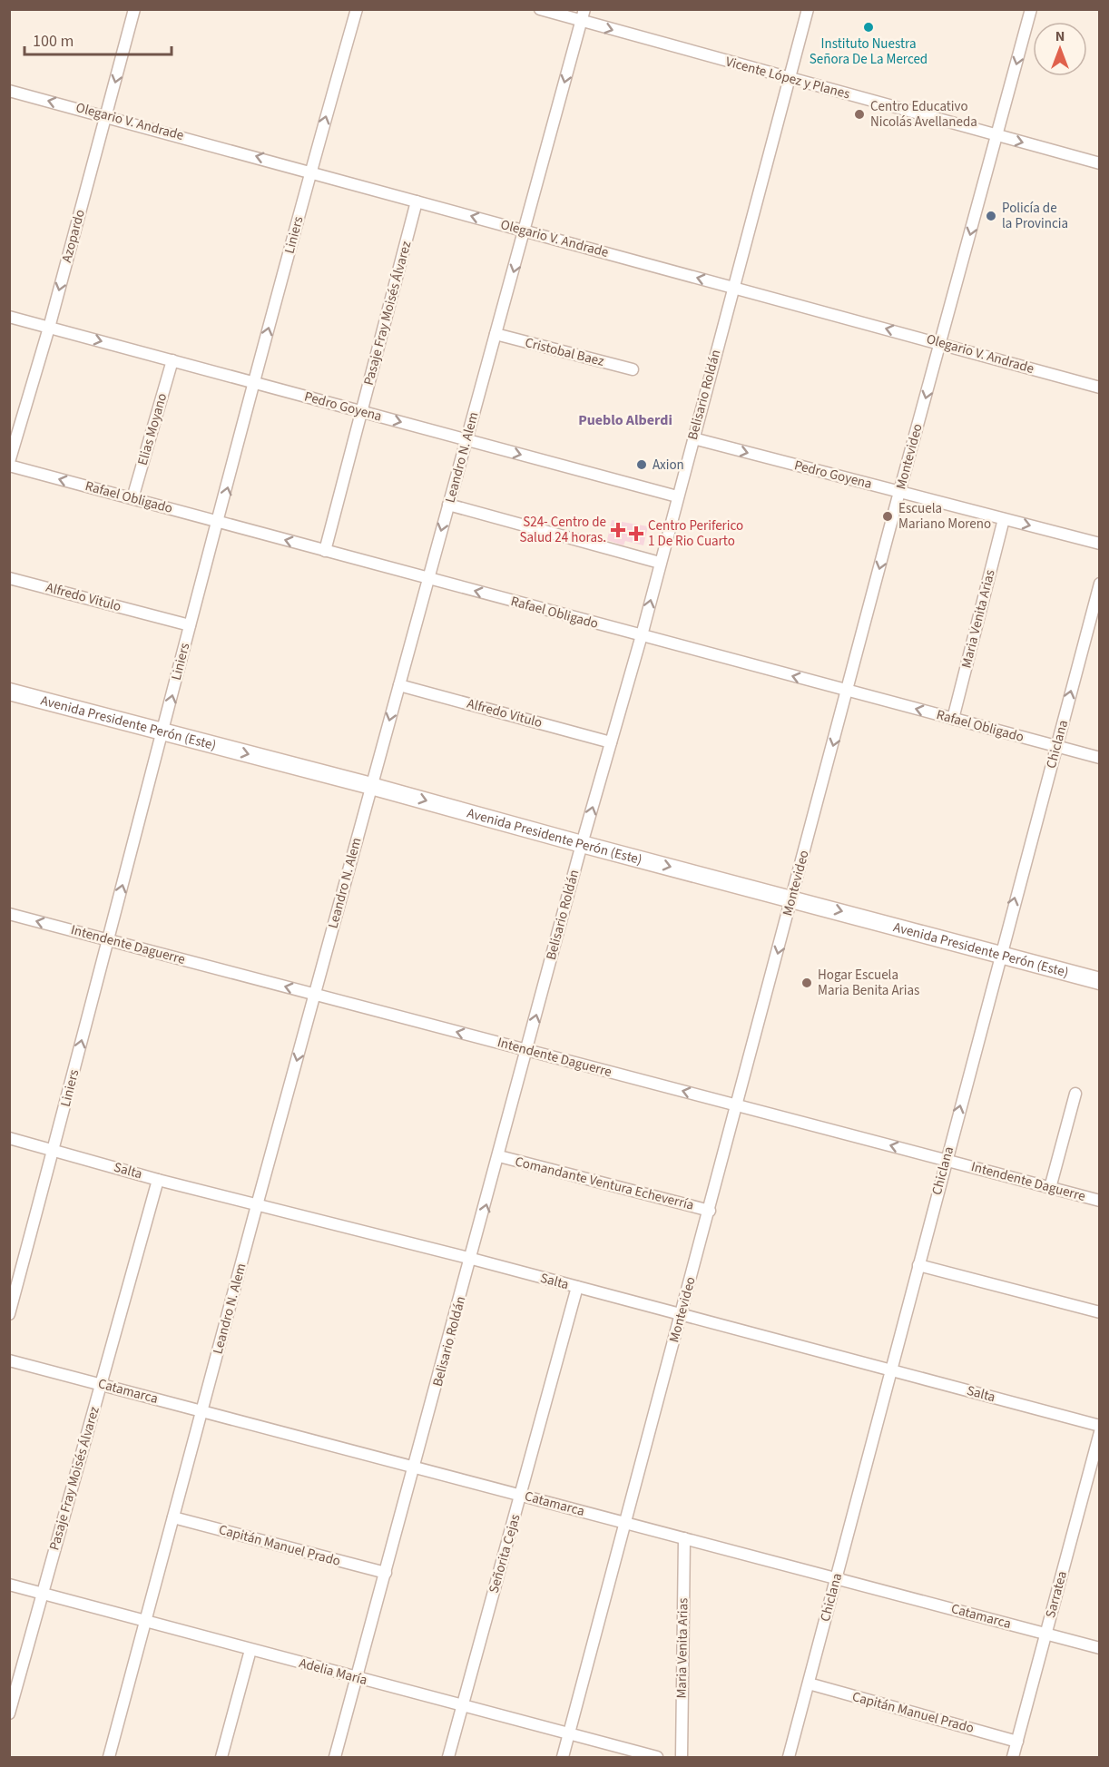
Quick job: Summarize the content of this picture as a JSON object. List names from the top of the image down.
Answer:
{
  "streets": {
    "main road": ["Avenida Presidente Perón (Este)"],
    "street": [
      "Vicente López y Planes",
      "Olegario V. Andrade",
      "Liniers",
      "Azopardo",
      "Pasaje Fray Moisés Álvarez",
      "Cristobal Baez",
      "Belisario Roldán",
      "Pedro Goyena",
      "Elias Moyano",
      "Montevideo",
      "Leandro N. Alem",
      "Rafael Obligado",
      "Alfredo Vitulo",
      "Maria Venita Arias",
      "Chiclana",
      "Intendente Daguerre",
      "Salta",
      "Comandante Ventura Echeverría",
      "Catamarca",
      "Capitán Manuel Prado",
      "Señorita Cejas",
      "Sarratea",
      "Adelia María"
    ]
  },
  "crossings": [
    ["Vicente López y Planes", "Belisario Roldán"],
    ["Vicente López y Planes", "Montevideo"],
    ["Vicente López y Planes", "Leandro N. Alem"],
    ["Olegario V. Andrade", "Liniers"],
    ["Olegario V. Andrade", "Azopardo"],
    ["Olegario V. Andrade", "Pasaje Fray Moisés Álvarez"],
    ["Olegario V. Andrade", "Belisario Roldán"],
    ["Olegario V. Andrade", "Montevideo"],
    ["Olegario V. Andrade", "Leandro N. Alem"],
    ["Liniers", "Pedro Goyena"],
    ["Liniers", "Rafael Obligado"],
    ["Liniers", "Alfredo Vitulo"],
    ["Liniers", "Avenida Presidente Perón (Este)"],
    ["Liniers", "Intendente Daguerre"],
    ["Liniers", "Salta"],
    ["Azopardo", "Pedro Goyena"],
    ["Azopardo", "Rafael Obligado"],
    ["Pasaje Fray Moisés Álvarez", "Pedro Goyena"],
    ["Pasaje Fray Moisés Álvarez", "Rafael Obligado"],
    ["Pasaje Fray Moisés Álvarez", "Salta"],
    ["Pasaje Fray Moisés Álvarez", "Catamarca"],
    ["Pasaje Fray Moisés Álvarez", "Adelia María"],
    ["Cristobal Baez", "Leandro N. Alem"],
    ["Belisario Roldán", "Pedro Goyena"],
    ["Belisario Roldán", "Rafael Obligado"],
    ["Belisario Roldán", "Alfredo Vitulo"],
    ["Belisario Roldán", "Avenida Presidente Perón (Este)"],
    ["Belisario Roldán", "Intendente Daguerre"],
    ["Belisario Roldán", "Salta"],
    ["Belisario Roldán", "Comandante Ventura Echeverría"],
    ["Belisario Roldán", "Catamarca"],
    ["Belisario Roldán", "Capitán Manuel Prado"],
    ["Belisario Roldán", "Adelia María"],
    ["Pedro Goyena", "Elias Moyano"],
    ["Pedro Goyena", "Montevideo"],
    ["Pedro Goyena", "Leandro N. Alem"],
    ["Pedro Goyena", "Maria Venita Arias"],
    ["Elias Moyano", "Rafael Obligado"],
    ["Montevideo", "Rafael Obligado"],
    ["Montevideo", "Avenida Presidente Perón (Este)"],
    ["Montevideo", "Intendente Daguerre"],
    ["Montevideo", "Salta"],
    ["Montevideo", "Comandante Ventura Echeverría"],
    ["Montevideo", "Catamarca"],
    ["Montevideo", "Adelia María"],
    ["Leandro N. Alem", "Rafael Obligado"],
    ["Leandro N. Alem", "Alfredo Vitulo"],
    ["Leandro N. Alem", "Avenida Presidente Perón (Este)"],
    ["Leandro N. Alem", "Intendente Daguerre"],
    ["Leandro N. Alem", "Salta"],
    ["Leandro N. Alem", "Catamarca"],
    ["Leandro N. Alem", "Capitán Manuel Prado"],
    ["Leandro N. Alem", "Adelia María"],
    ["Rafael Obligado", "Maria Venita Arias"],
    ["Rafael Obligado", "Chiclana"],
    ["Maria Venita Arias", "Catamarca"],
    ["Avenida Presidente Perón (Este)", "Chiclana"],
    ["Chiclana", "Intendente Daguerre"],
    ["Chiclana", "Salta"],
    ["Chiclana", "Catamarca"],
    ["Chiclana", "Capitán Manuel Prado"],
    ["Salta", "Señorita Cejas"],
    ["Catamarca", "Señorita Cejas"],
    ["Catamarca", "Sarratea"],
    ["Capitán Manuel Prado", "Sarratea"],
    ["Señorita Cejas", "Adelia María"]
  ],
  "one_way": [
    "Vicente López y Planes",
    "Olegario V. Andrade",
    "Liniers",
    "Azopardo",
    "Pedro Goyena",
    "Montevideo",
    "Leandro N. Alem",
    "Rafael Obligado",
    "Avenida Presidente Perón (Este)",
    "Chiclana",
    "Intendente Daguerre"
  ],
  "districts": ["Pueblo Alberdi"],
  "places": {
    "other": [
      "Instituto Nuestra Señora De La Merced",
      "Centro Educativo Nicolás Avellaneda",
      "Policía de la Provincia",
      "Axion",
      "Escuela Mariano Moreno",
      "Hogar Escuela Maria Benita Arias"
    ],
    "health": ["S24- Centro de Salud 24 horas.", "Centro Periferico 1 De Rio Cuarto"]
  },
  "scale_bar": "100 m",
  "north": "top"
}
